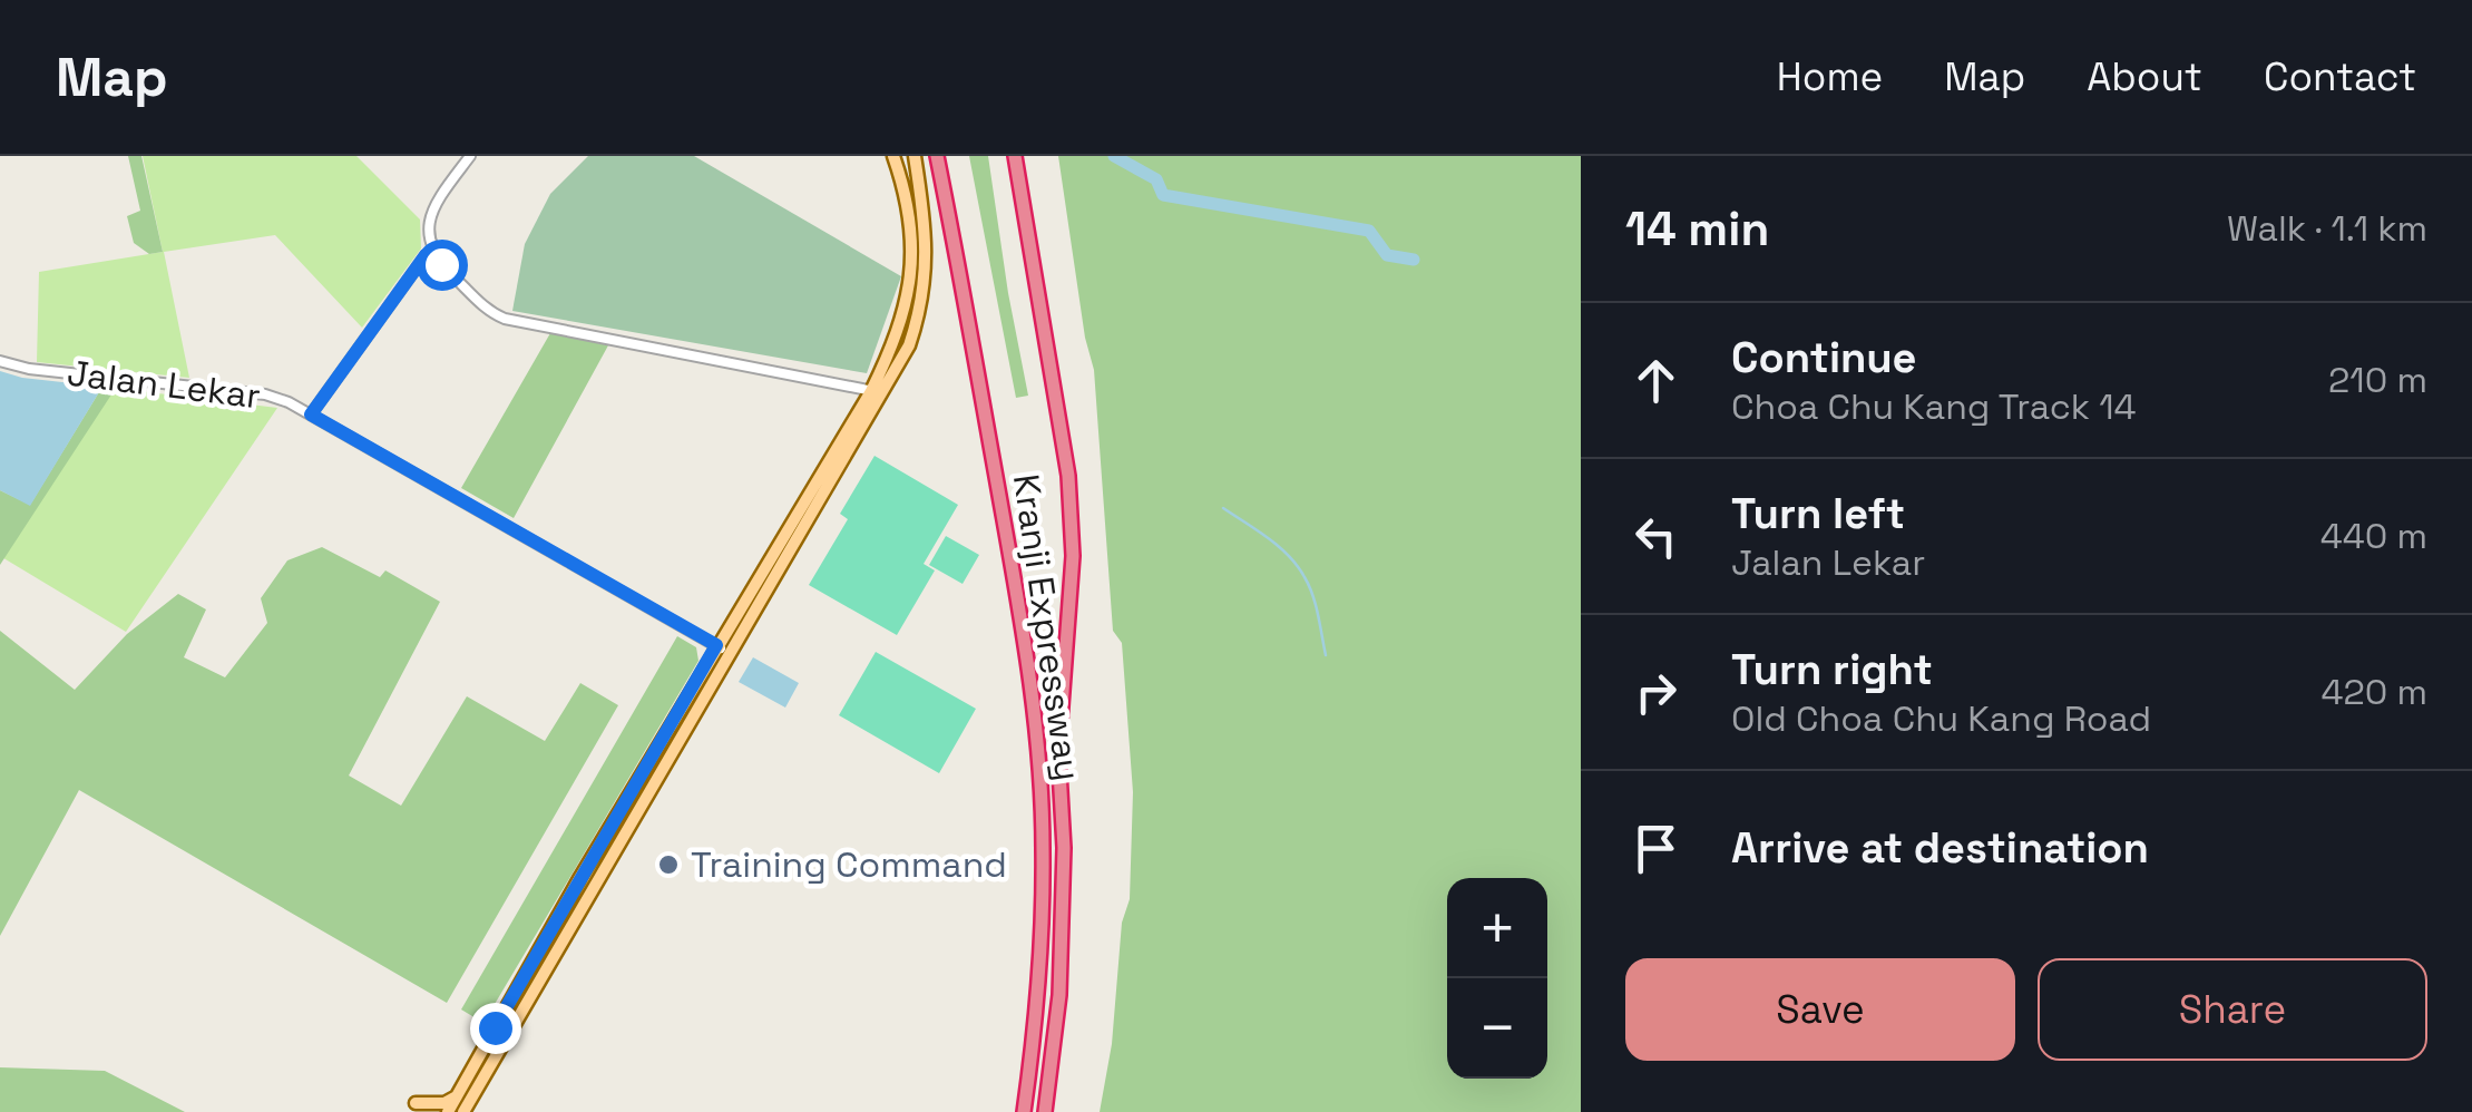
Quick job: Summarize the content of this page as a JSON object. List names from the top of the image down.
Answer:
{
  "streets": {
    "highway": ["Kranji Expressway"],
    "street": ["Jalan Lekar"]
  },
  "places": ["Training Command"],
  "page": {
    "header": "Map",
    "nav": [
      "Home",
      "Map",
      "About",
      "Contact"
    ],
    "heading": ["14 min", "Walk · 1.1 km"],
    "list": [
      ["Continue", "Choa Chu Kang Track 14", "210 m"],
      ["Turn left", "Jalan Lekar", "440 m"],
      ["Turn right", "Old Choa Chu Kang Road", "420 m"],
      "Arrive at destination"
    ],
    "map_buttons": ["+", "−"],
    "buttons": ["Save", "Share"]
  }
}
